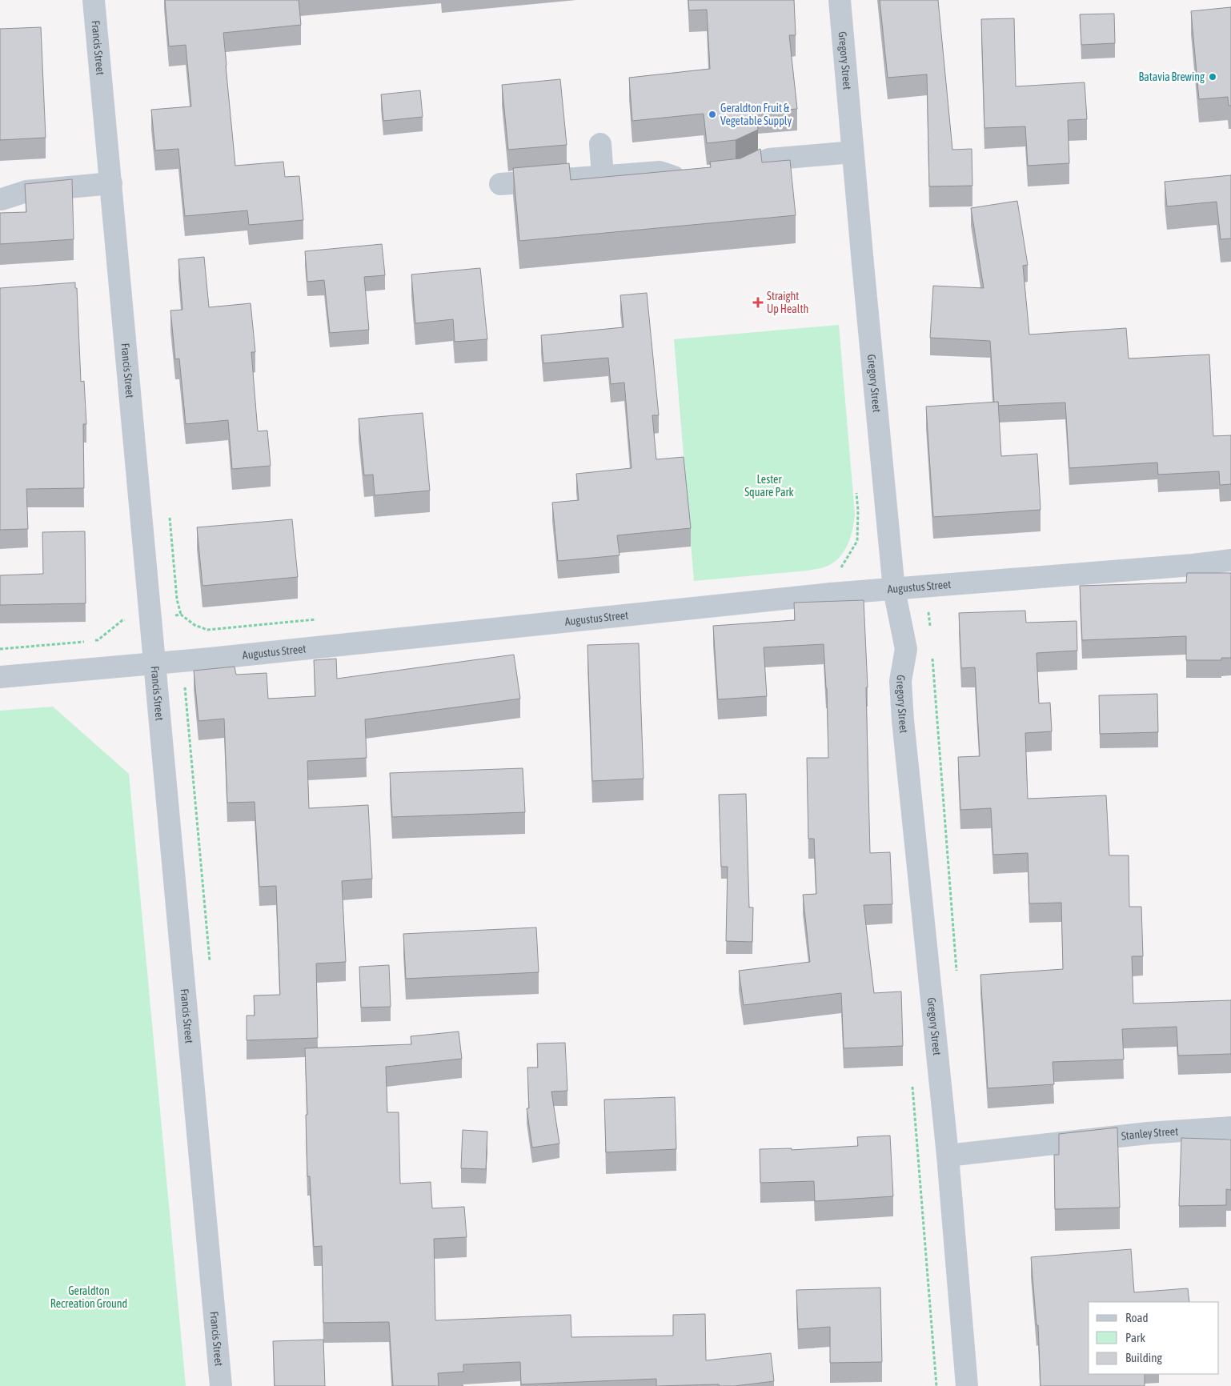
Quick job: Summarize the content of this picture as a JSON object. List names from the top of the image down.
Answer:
{
  "streets": {
    "street": [
      "Francis Street",
      "Gregory Street",
      "Augustus Street",
      "Stanley Street"
    ]
  },
  "crossings": [
    ["Francis Street", "Augustus Street"],
    ["Gregory Street", "Augustus Street"],
    ["Gregory Street", "Stanley Street"]
  ],
  "parks": ["Lester Square Park", "Geraldton Recreation Ground"],
  "places": {
    "other": ["Batavia Brewing", "Geraldton Fruit & Vegetable Supply"],
    "health": ["Straight Up Health"]
  },
  "legend": ["Road", "Park", "Building"]
}
